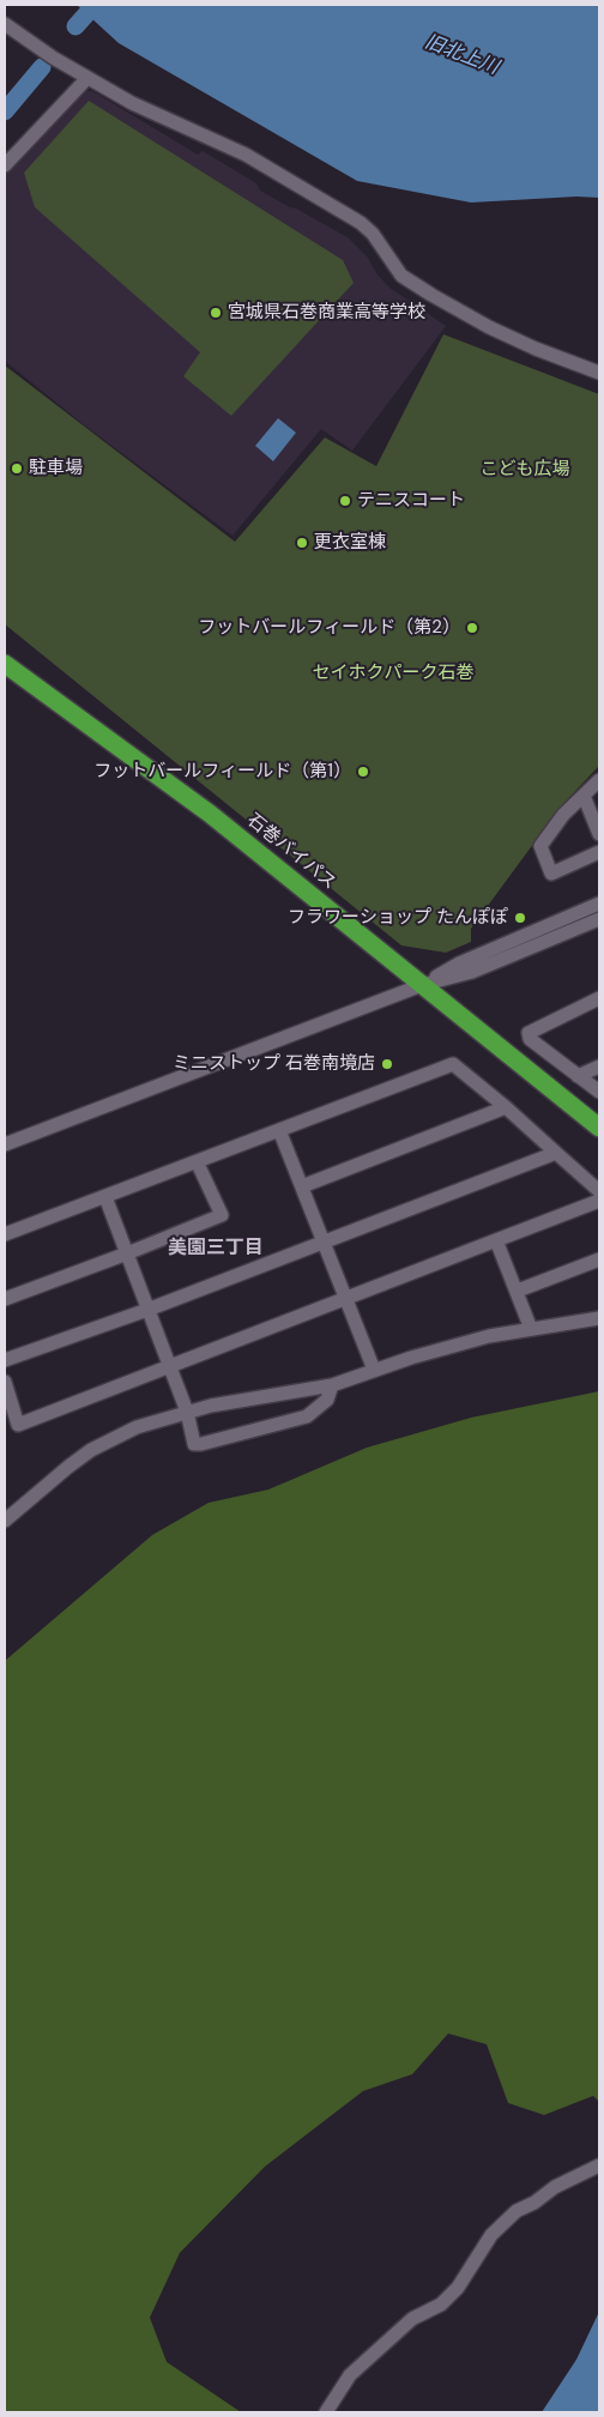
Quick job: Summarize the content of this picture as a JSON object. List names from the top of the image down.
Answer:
{
  "streets": {
    "highway": ["石巻バイパス"]
  },
  "districts": ["美園三丁目"],
  "water": ["旧北上川"],
  "parks": ["こども広場", "セイホクパーク石巻"],
  "places": [
    "宮城県石巻商業高等学校",
    "駐車場",
    "テニスコート",
    "更衣室棟",
    "フットバールフィールド（第2）",
    "フットバールフィールド（第1）",
    "フラワーショップ たんぽぽ",
    "ミニストップ 石巻南境店"
  ]
}
